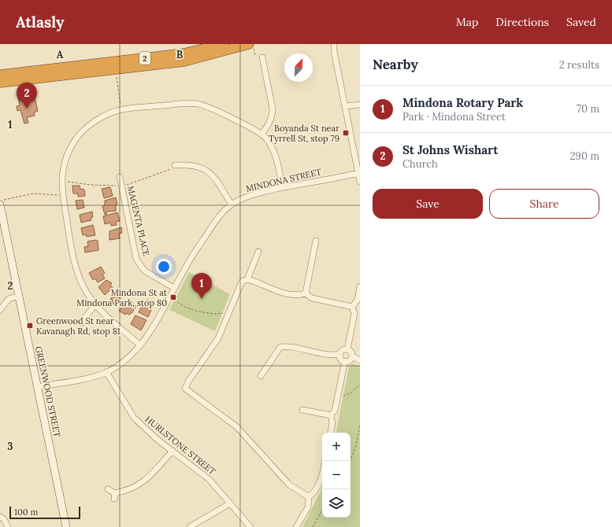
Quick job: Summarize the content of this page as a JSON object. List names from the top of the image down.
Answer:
{
  "streets": {
    "highway": ["2"],
    "street": [
      "MINDONA STREET",
      "MAGENTA PLACE",
      "GREENWOOD STREET",
      "HURLSTONE STREET"
    ]
  },
  "crossings": [
    ["MINDONA STREET", "MAGENTA PLACE"],
    ["MINDONA STREET", "GREENWOOD STREET"],
    ["MINDONA STREET", "HURLSTONE STREET"]
  ],
  "places": {
    "transit": ["Boyanda St near Tyrrell St, stop 79", "Mindona St at Mindona Park, stop 80", "Greenwood St near Kavanagh Rd, stop 81"]
  },
  "scale_bar": "100 m",
  "north": "top right",
  "page": {
    "header": "Atlasly",
    "nav": ["Map", "Directions", "Saved"],
    "heading": ["Nearby", "2 results"],
    "pins": ["2", "1"],
    "list": [
      {
        "mark": "1",
        "name": "Mindona Rotary Park",
        "note": "Park · Mindona Street",
        "value": "70 m"
      },
      {
        "mark": "2",
        "name": "St Johns Wishart",
        "note": "Church",
        "value": "290 m"
      }
    ],
    "buttons": ["Save", "Share"],
    "map_buttons": ["+", "−"],
    "scale": "100 m"
  },
  "grid": {
    "columns": ["A", "B"],
    "rows": ["1", "2", "3"]
  }
}
